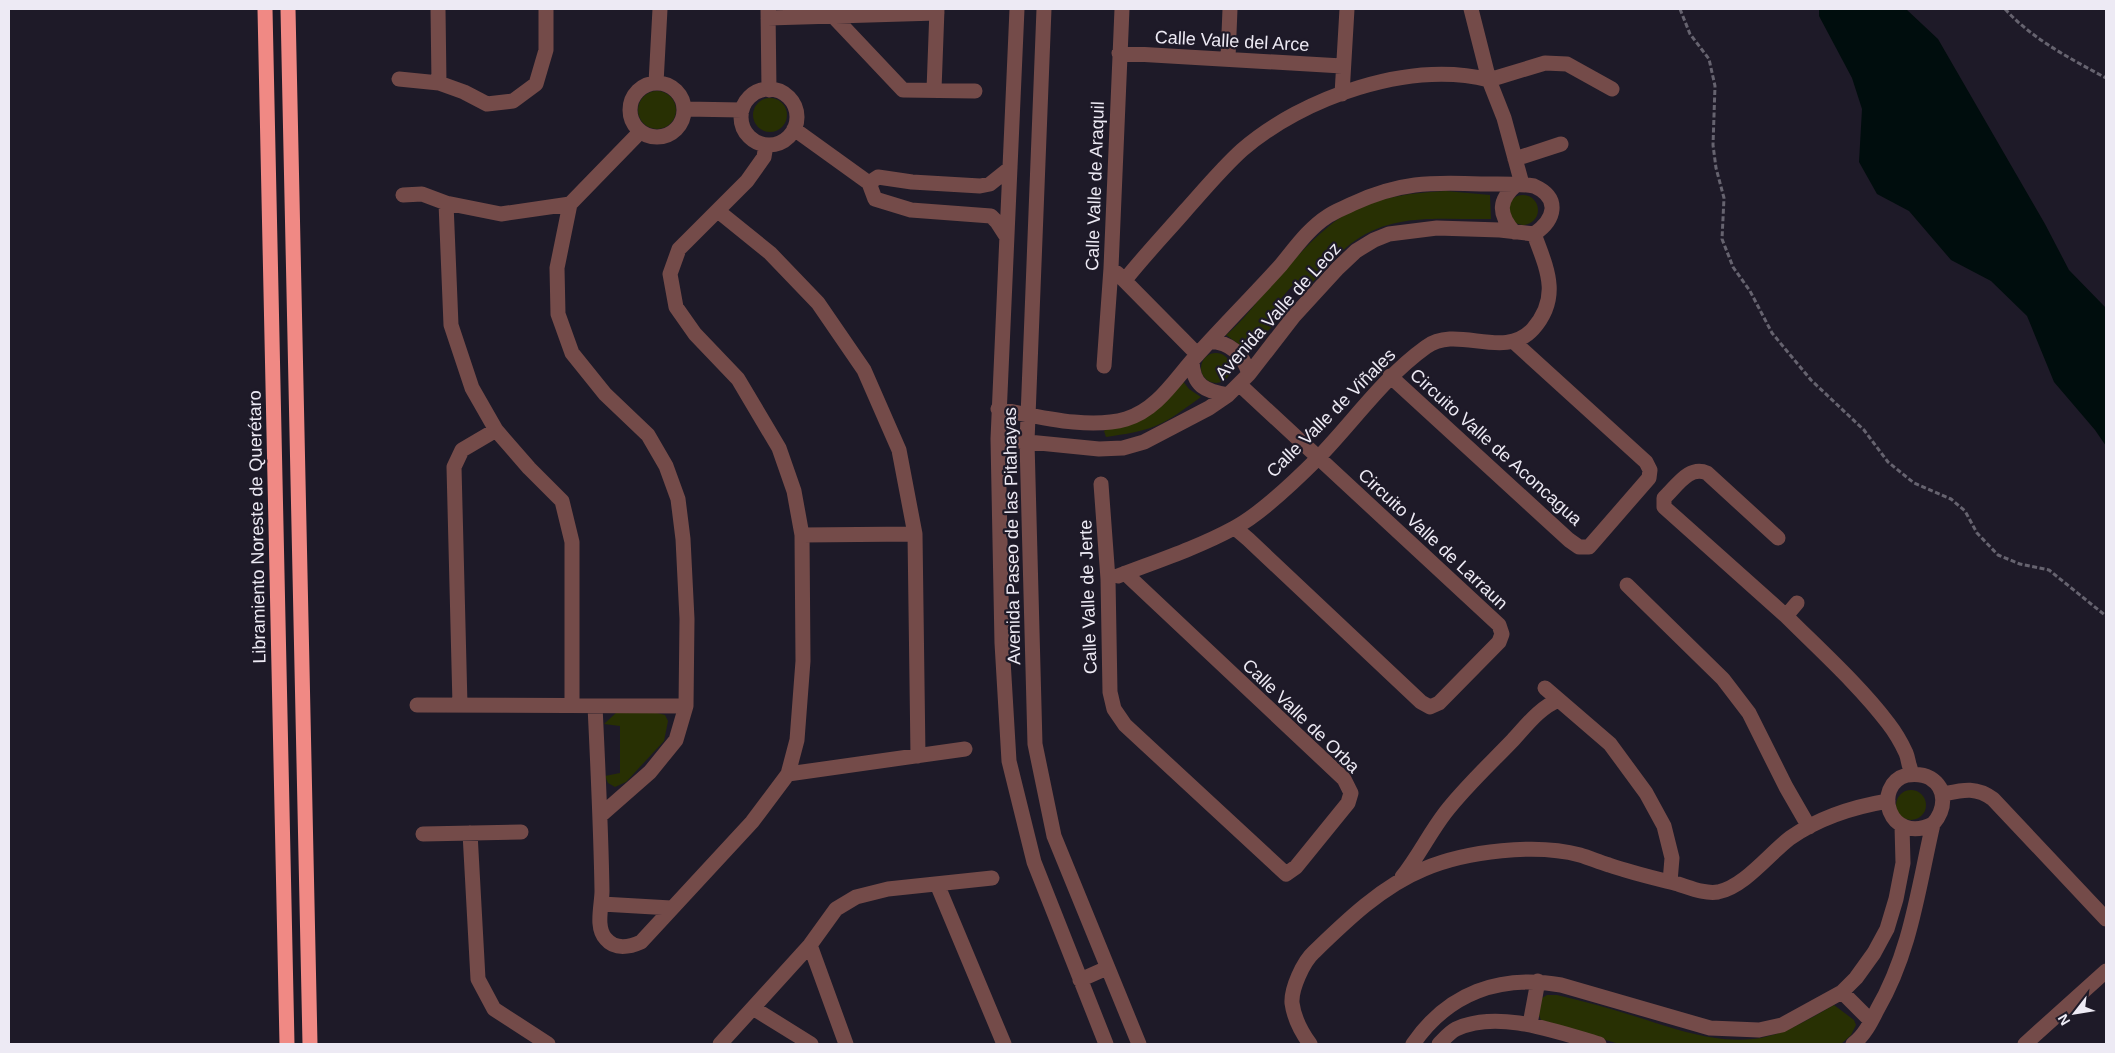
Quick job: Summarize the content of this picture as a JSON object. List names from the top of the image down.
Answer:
{
  "streets": {
    "highway": ["Libramiento Noreste de Querétaro"],
    "street": [
      "Calle Valle del Arce",
      "Calle Valle de Araquil",
      "Avenida Valle de Leoz",
      "Calle Valle de Viñales",
      "Circuito Valle de Aconcagua",
      "Avenida Paseo de las Pitahayas",
      "Circuito Valle de Larraun",
      "Calle Valle de Jerte",
      "Calle Valle de Orba"
    ]
  },
  "crossings": [
    ["Calle Valle del Arce", "Calle Valle de Araquil"],
    ["Avenida Valle de Leoz", "Avenida Paseo de las Pitahayas"],
    ["Avenida Valle de Leoz", "Circuito Valle de Larraun"],
    ["Calle Valle de Viñales", "Circuito Valle de Aconcagua"],
    ["Calle Valle de Viñales", "Circuito Valle de Larraun"],
    ["Calle Valle de Viñales", "Calle Valle de Jerte"],
    ["Calle Valle de Viñales", "Calle Valle de Orba"],
    ["Calle Valle de Jerte", "Calle Valle de Orba"]
  ],
  "north": "bottom left"
}
